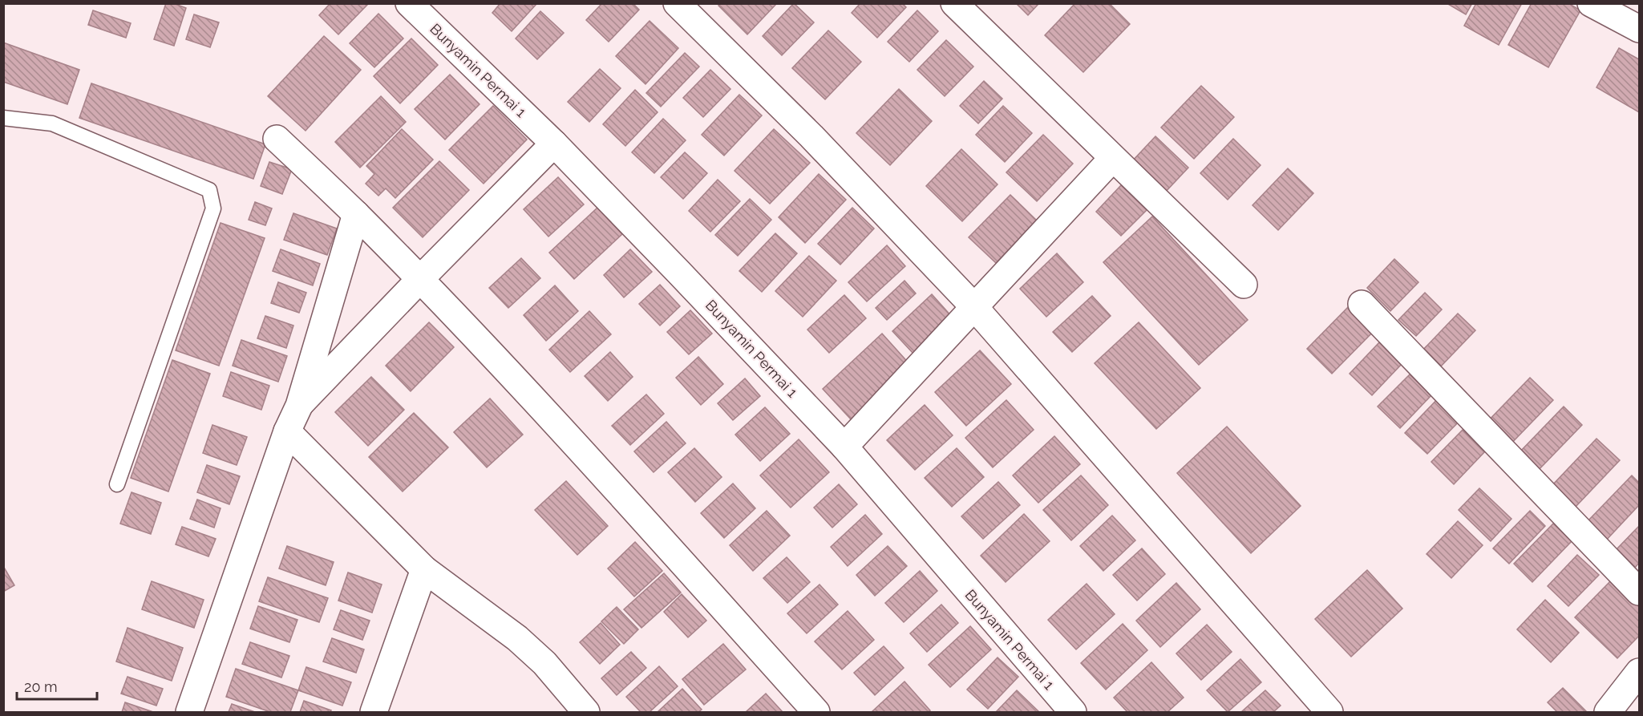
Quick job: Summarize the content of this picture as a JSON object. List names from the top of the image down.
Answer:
{
  "streets": {
    "street": ["Bunyamin Permai 1"]
  },
  "scale_bar": "20 m"
}
